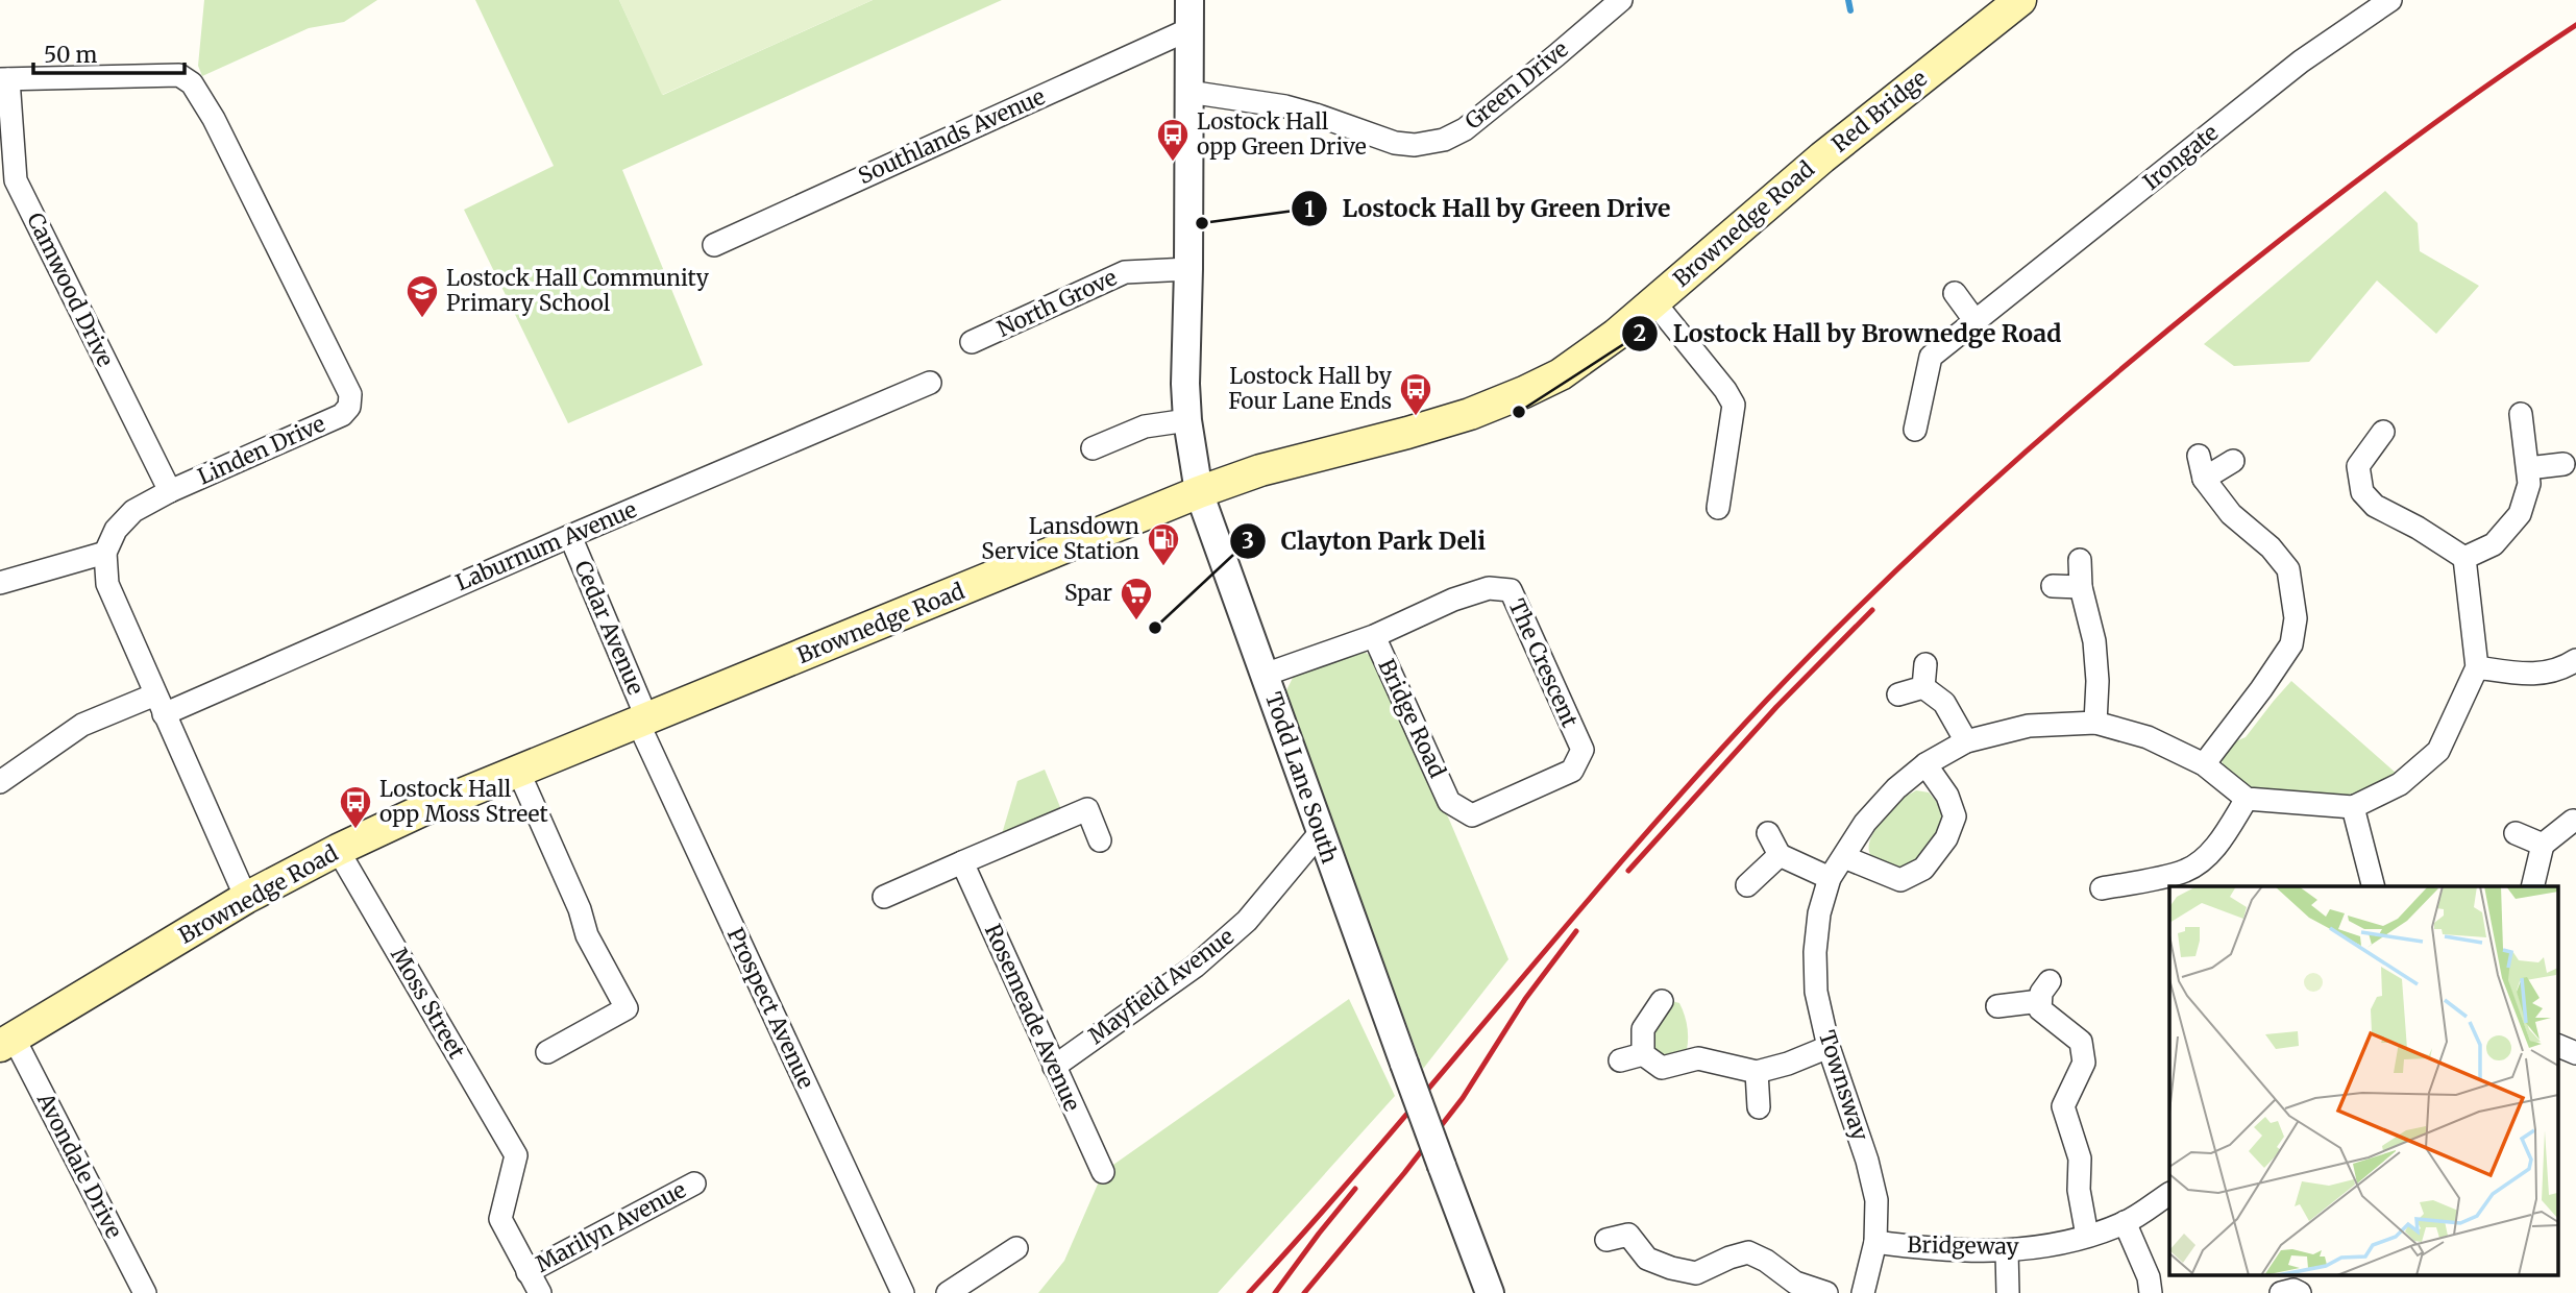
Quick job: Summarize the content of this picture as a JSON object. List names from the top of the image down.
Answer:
{
  "streets": {
    "main road": ["Red Bridge", "Brownedge Road"],
    "street": [
      "Green Drive",
      "Southlands Avenue",
      "Irongate",
      "Camwood Drive",
      "North Grove",
      "Linden Drive",
      "Laburnum Avenue",
      "Cedar Avenue",
      "The Crescent",
      "Bridge Road",
      "Todd Lane South",
      "Mayfield Avenue",
      "Moss Street",
      "Prospect Avenue",
      "Rosemeade Avenue",
      "Townsway",
      "Avondale Drive",
      "Marilyn Avenue",
      "Bridgeway"
    ]
  },
  "crossings": [
    ["Green Drive", "Todd Lane South"],
    ["Red Bridge", "Brownedge Road"],
    ["Southlands Avenue", "Todd Lane South"],
    ["Brownedge Road", "Cedar Avenue"],
    ["Brownedge Road", "Todd Lane South"],
    ["Brownedge Road", "Moss Street"],
    ["Brownedge Road", "Prospect Avenue"],
    ["Brownedge Road", "Avondale Drive"],
    ["Camwood Drive", "Linden Drive"],
    ["North Grove", "Todd Lane South"],
    ["Laburnum Avenue", "Cedar Avenue"],
    ["Cedar Avenue", "Prospect Avenue"],
    ["The Crescent", "Bridge Road"],
    ["The Crescent", "Todd Lane South"],
    ["Todd Lane South", "Mayfield Avenue"],
    ["Mayfield Avenue", "Rosemeade Avenue"],
    ["Moss Street", "Marilyn Avenue"],
    ["Townsway", "Bridgeway"]
  ],
  "places": {
    "bus stop": ["Lostock Hall opp Green Drive", "Lostock Hall by Four Lane Ends", "Lostock Hall opp Moss Street"],
    "other": ["Lostock Hall by Green Drive", "Lostock Hall by Brownedge Road", "Clayton Park Deli"],
    "school or university": ["Lostock Hall Community Primary School"],
    "fuel station": ["Lansdown Service Station"],
    "supermarket": ["Spar"]
  },
  "scale_bar": "50 m"
}
